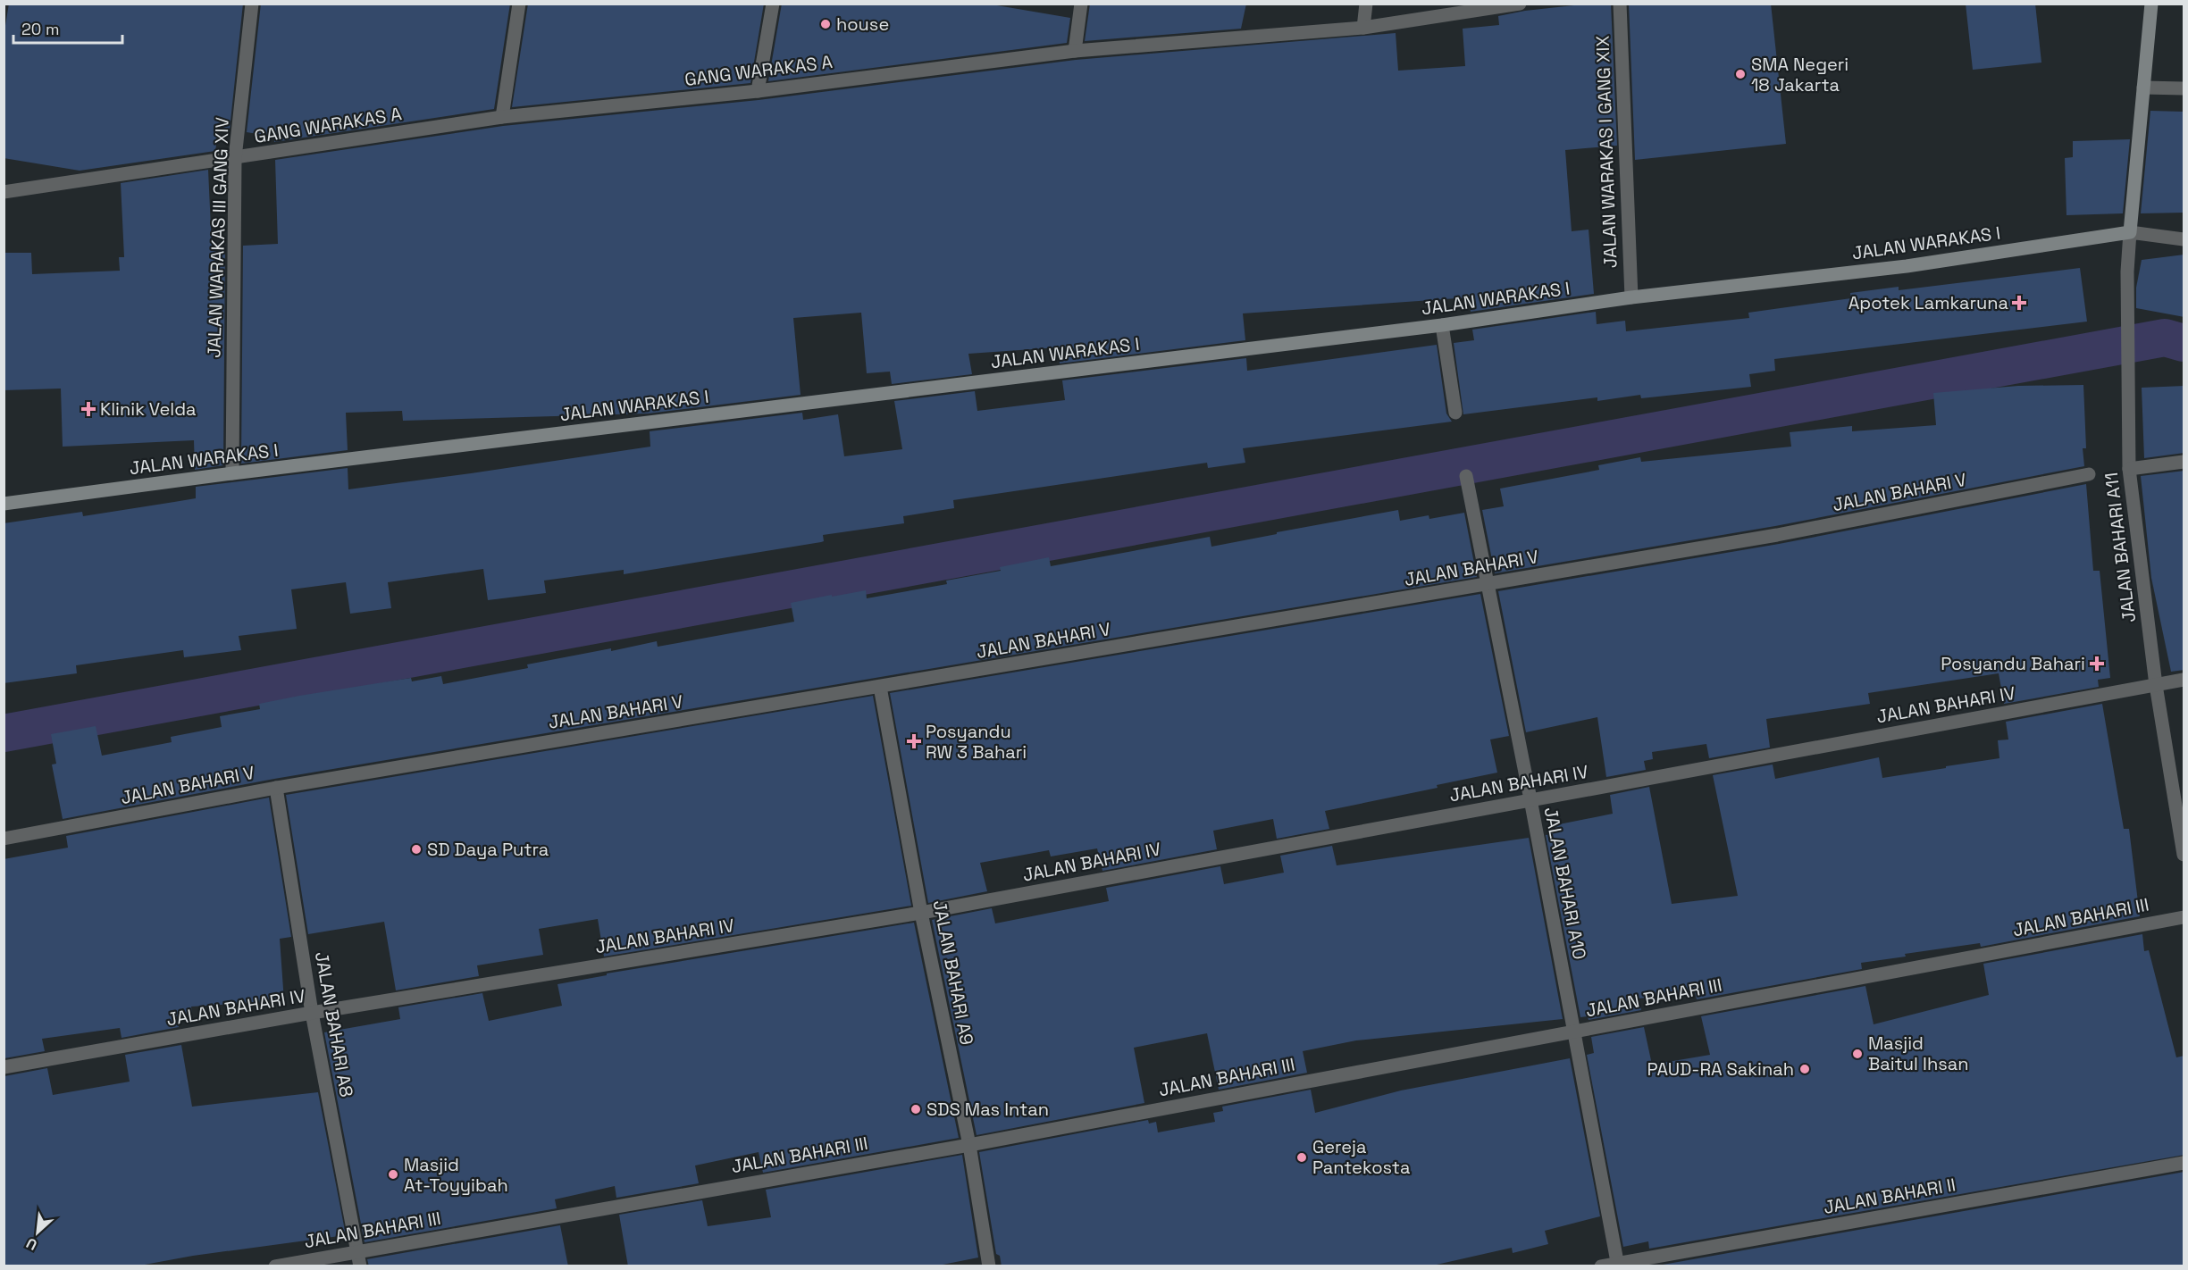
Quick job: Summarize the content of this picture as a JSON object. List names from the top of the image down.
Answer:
{
  "streets": {
    "street": [
      "GANG WARAKAS A",
      "JALAN WARAKAS I GANG XIX",
      "JALAN WARAKAS III GANG XIV",
      "JALAN WARAKAS I",
      "JALAN BAHARI V",
      "JALAN BAHARI A11",
      "JALAN BAHARI IV",
      "JALAN BAHARI A10",
      "JALAN BAHARI III",
      "JALAN BAHARI A9",
      "JALAN BAHARI A8",
      "JALAN BAHARI II"
    ]
  },
  "crossings": [
    ["GANG WARAKAS A", "JALAN WARAKAS III GANG XIV"],
    ["JALAN WARAKAS I GANG XIX", "JALAN WARAKAS I"],
    ["JALAN WARAKAS III GANG XIV", "JALAN WARAKAS I"],
    ["JALAN WARAKAS I", "JALAN BAHARI A11"],
    ["JALAN BAHARI V", "JALAN BAHARI A10"],
    ["JALAN BAHARI V", "JALAN BAHARI A9"],
    ["JALAN BAHARI V", "JALAN BAHARI A8"],
    ["JALAN BAHARI A11", "JALAN BAHARI IV"],
    ["JALAN BAHARI IV", "JALAN BAHARI A10"],
    ["JALAN BAHARI IV", "JALAN BAHARI A9"],
    ["JALAN BAHARI IV", "JALAN BAHARI A8"],
    ["JALAN BAHARI A10", "JALAN BAHARI III"],
    ["JALAN BAHARI A10", "JALAN BAHARI II"],
    ["JALAN BAHARI III", "JALAN BAHARI A9"],
    ["JALAN BAHARI III", "JALAN BAHARI A8"]
  ],
  "places": {
    "other": [
      "house",
      "SMA Negeri 18 Jakarta",
      "SD Daya Putra",
      "Masjid Baitul Ihsan",
      "PAUD-RA Sakinah",
      "SDS Mas Intan",
      "Gereja Pantekosta",
      "Masjid At-Toyyibah"
    ],
    "health": [
      "Apotek Lamkaruna",
      "Klinik Velda",
      "Posyandu Bahari",
      "Posyandu RW 3 Bahari"
    ]
  },
  "scale_bar": "20 m",
  "north": "bottom left"
}
